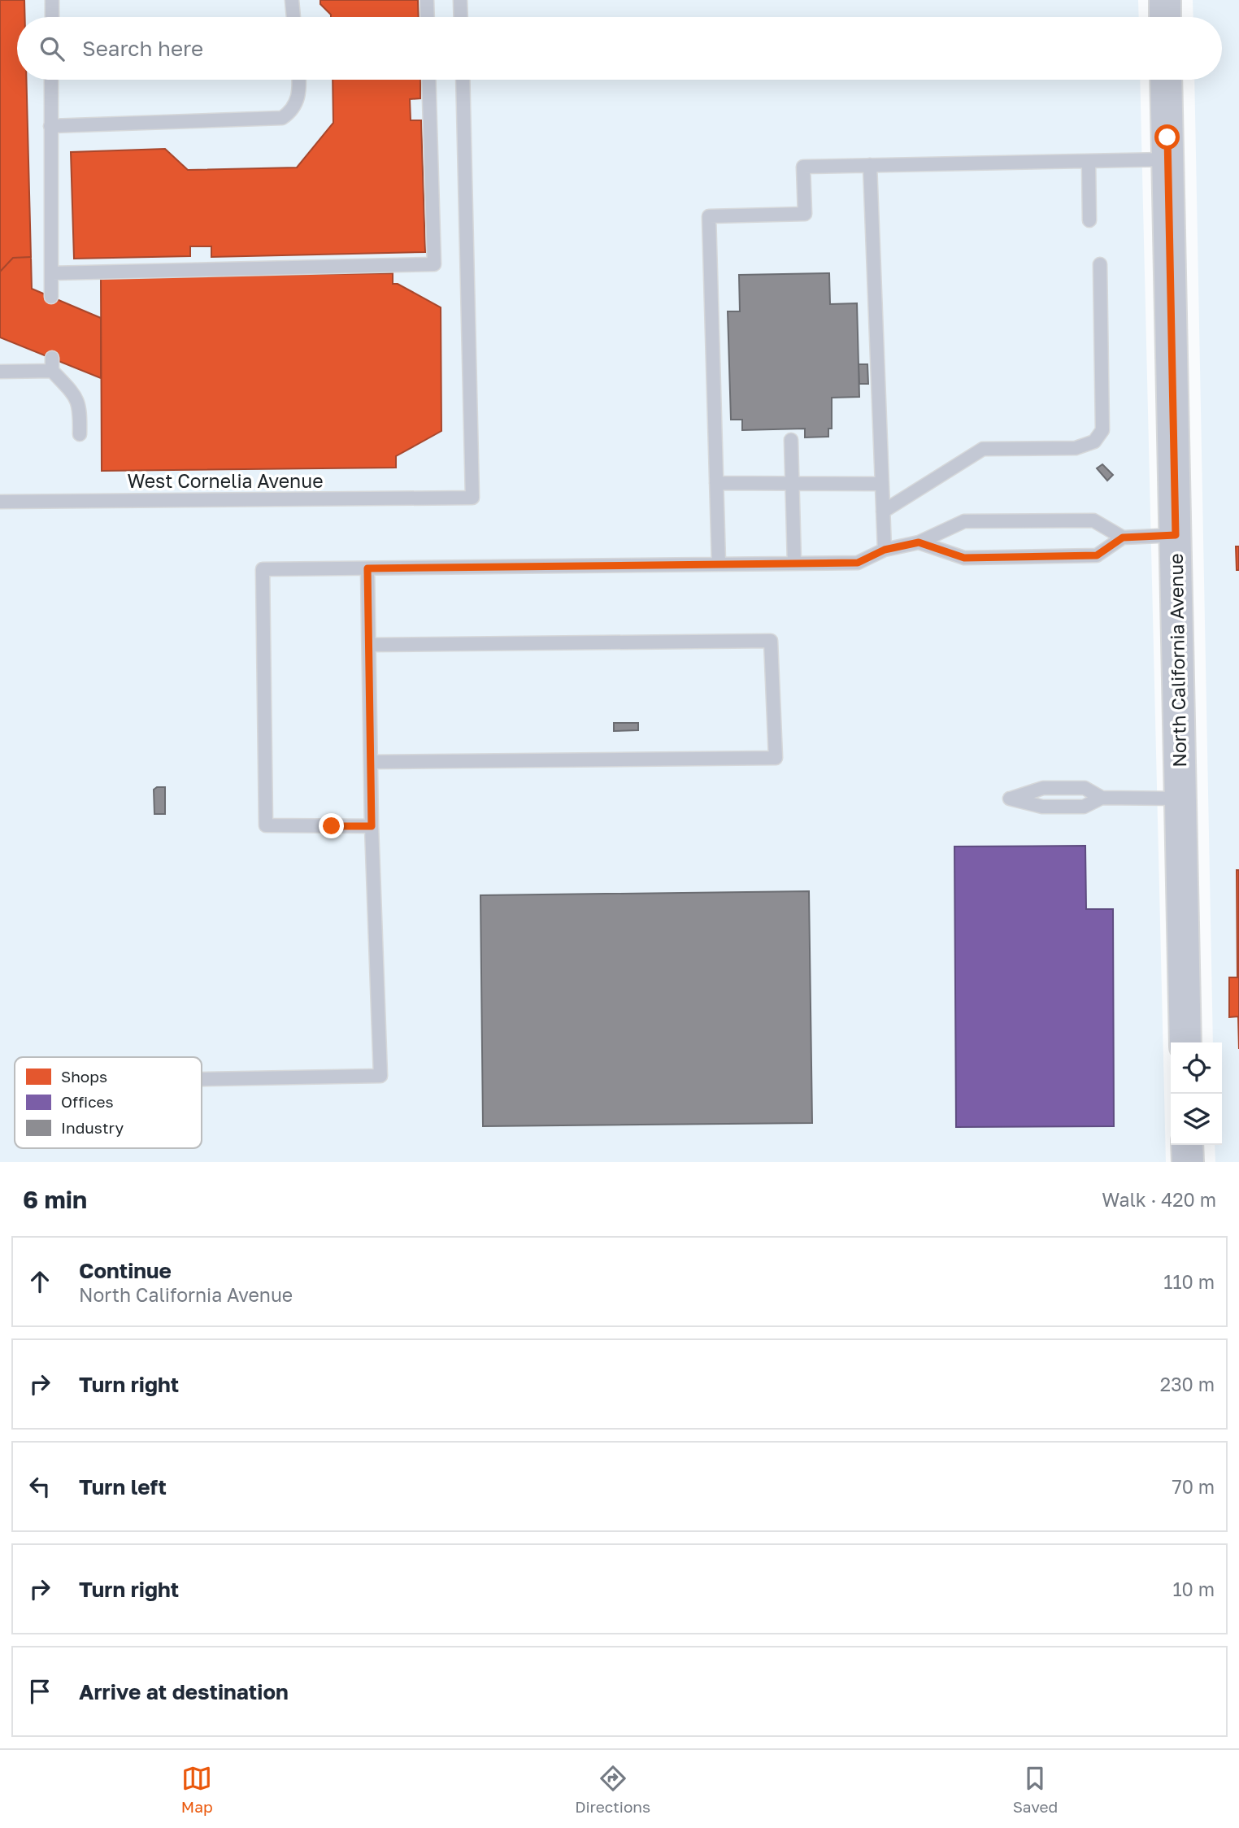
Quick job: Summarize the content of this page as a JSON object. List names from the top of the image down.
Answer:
{
  "streets": {
    "street": ["North California Avenue"],
    "lane": ["West Cornelia Avenue"]
  },
  "legend": ["Shops", "Offices", "Industry"],
  "page": {
    "search": "Search here",
    "heading": ["6 min", "Walk · 420 m"],
    "list": [
      ["Continue", "North California Avenue", "110 m"],
      ["Turn right", "230 m"],
      ["Turn left", "70 m"],
      ["Turn right", "10 m"],
      "Arrive at destination"
    ],
    "nav": ["Map", "Directions", "Saved"]
  }
}
